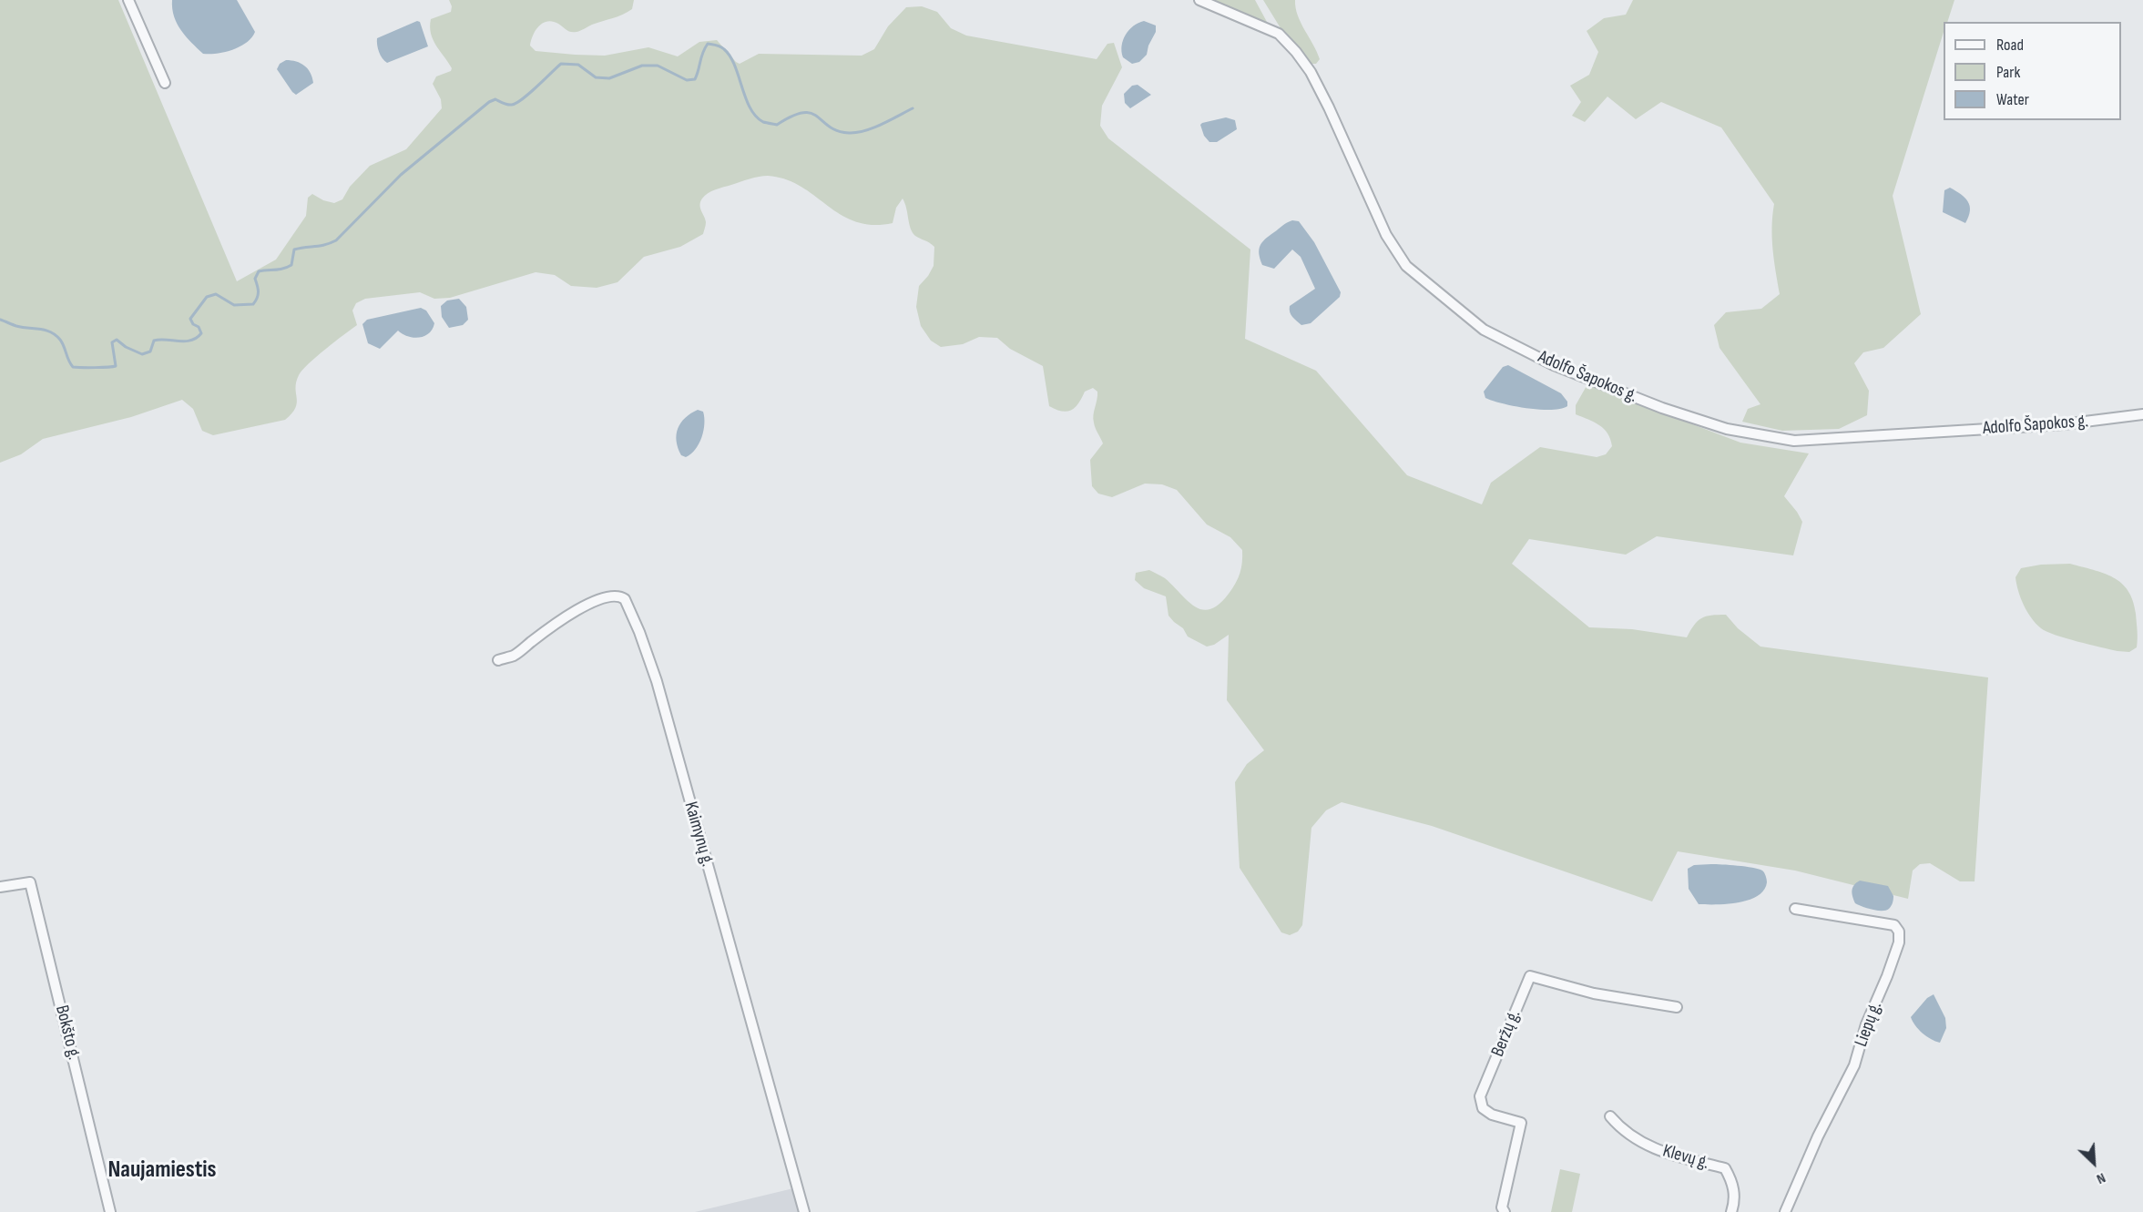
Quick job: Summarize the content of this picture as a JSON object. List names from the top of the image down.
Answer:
{
  "streets": {
    "street": [
      "Adolfo Šapokos g.",
      "Kaimynų g.",
      "Liepų g.",
      "Bokšto g.",
      "Beržų g.",
      "Klevų g."
    ]
  },
  "districts": ["Naujamiestis"],
  "legend": ["Road", "Park", "Water"],
  "north": "bottom right"
}
